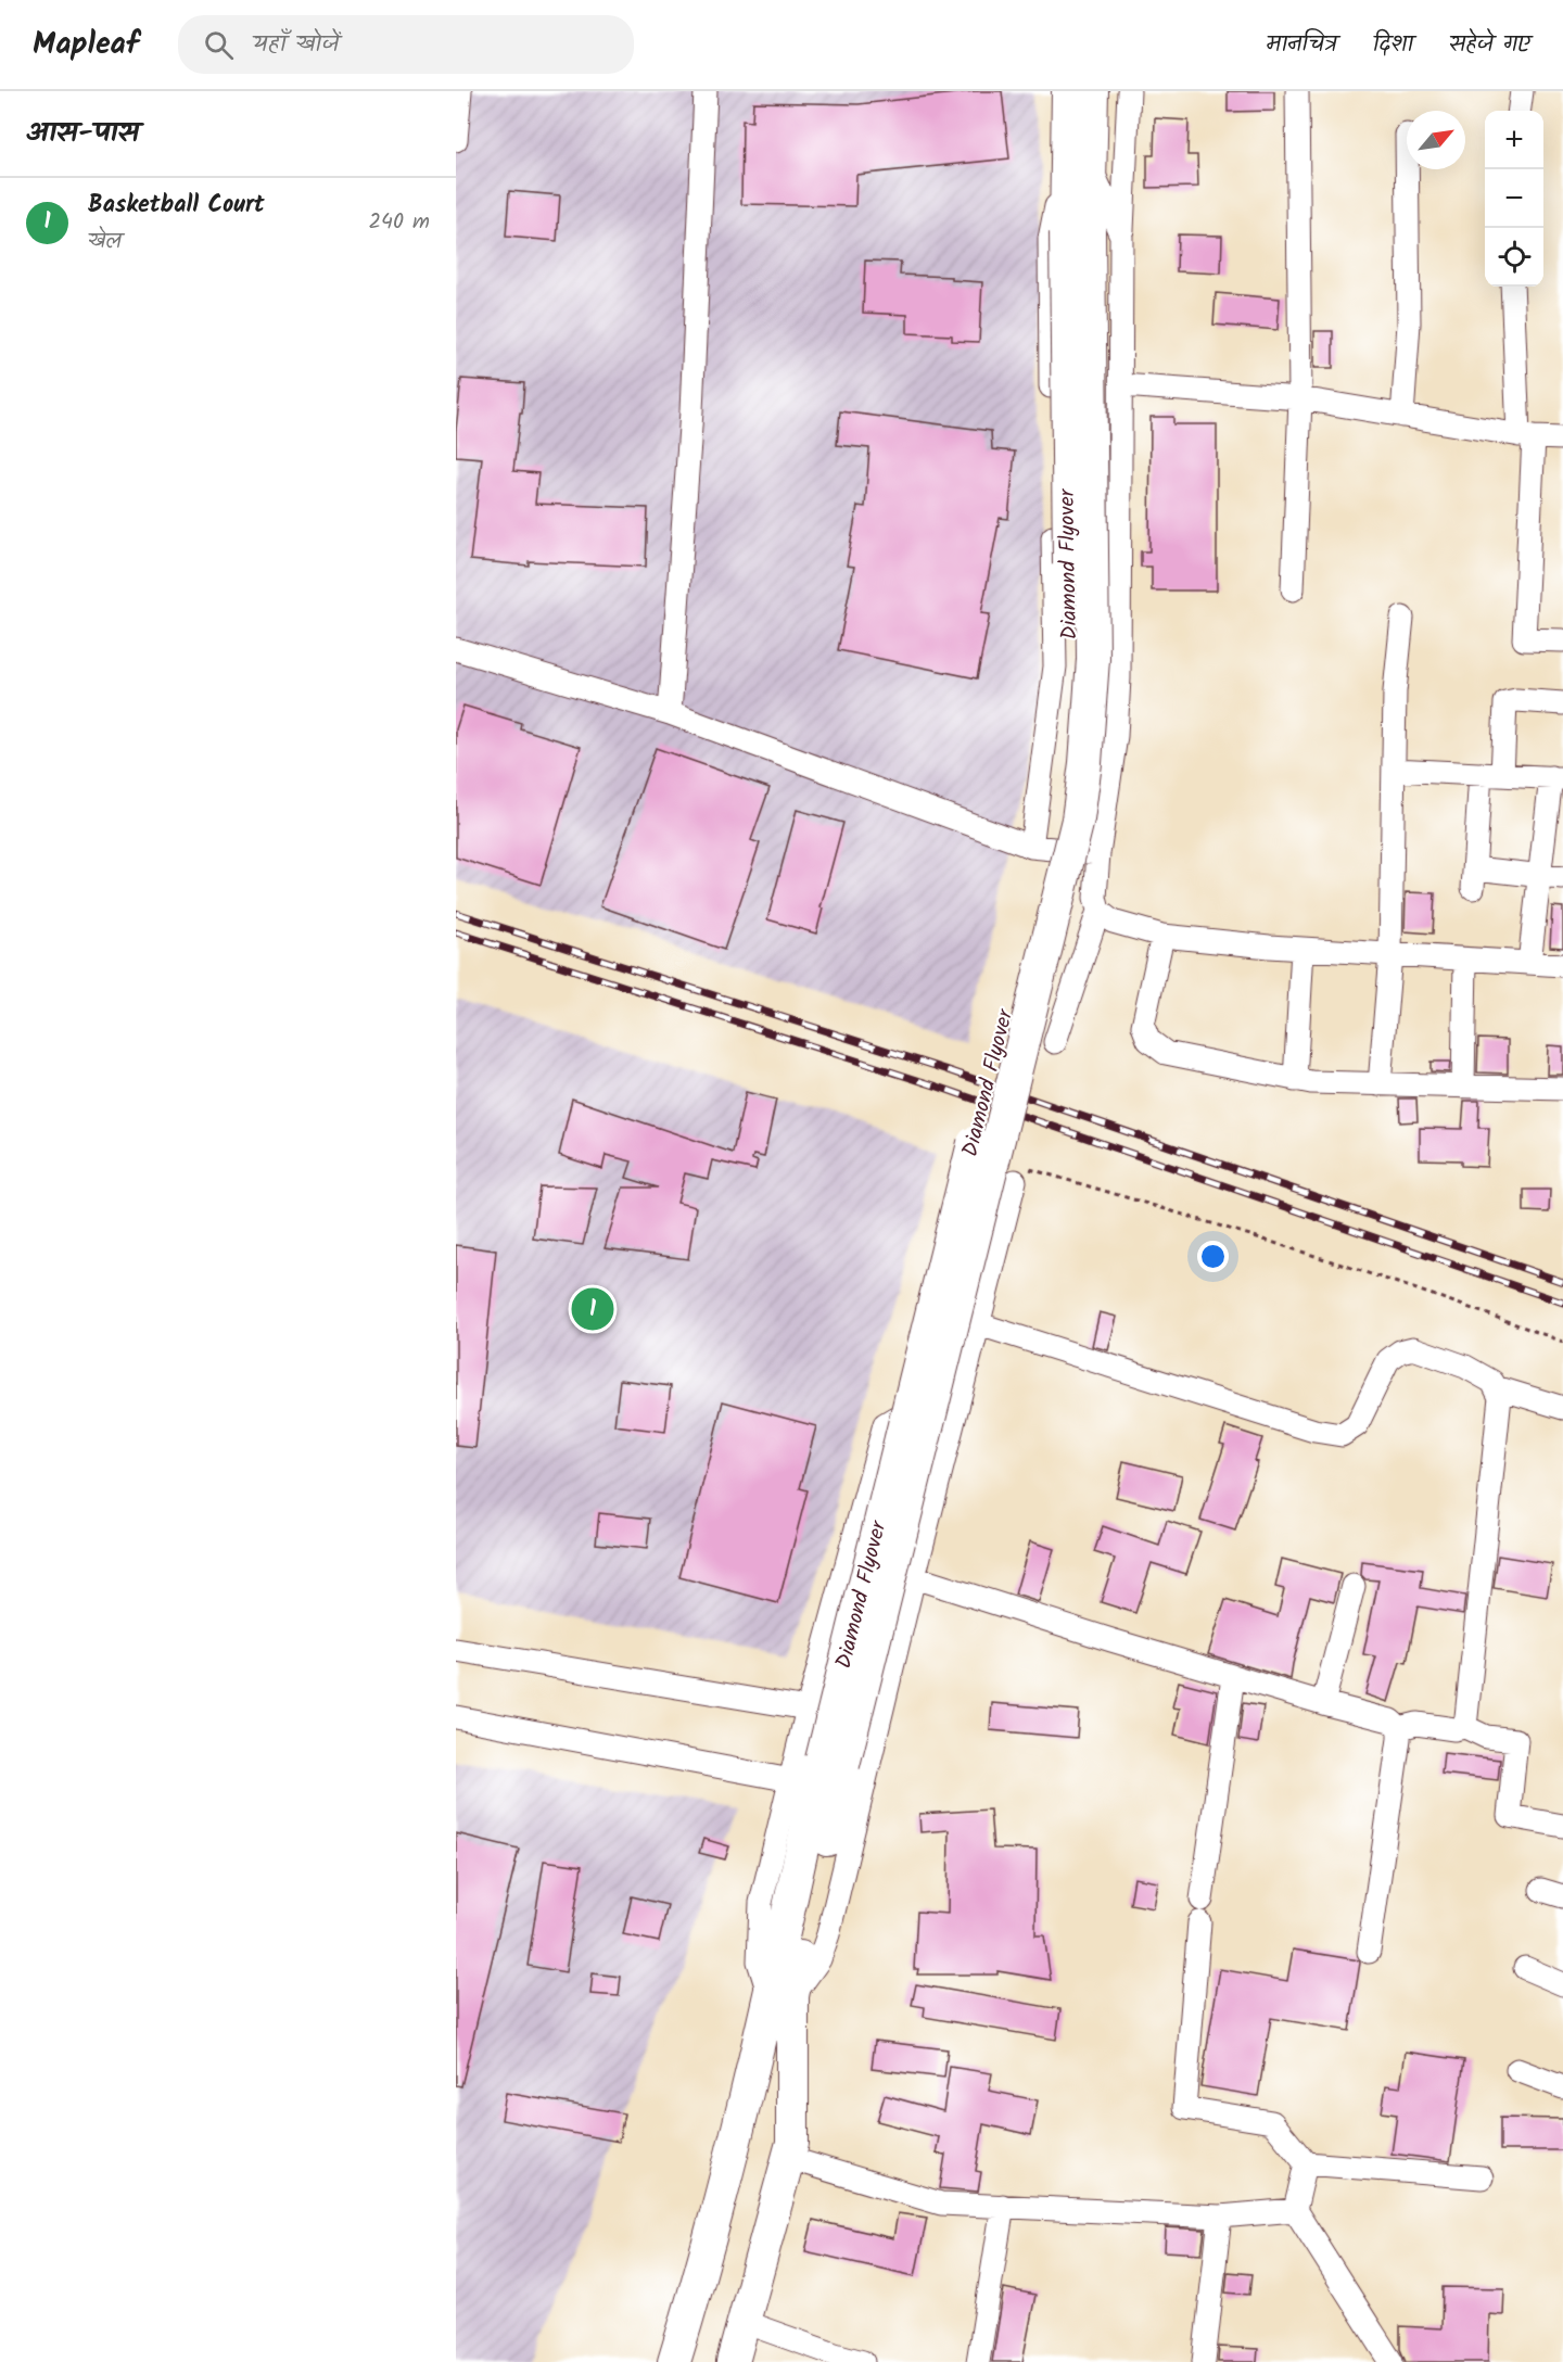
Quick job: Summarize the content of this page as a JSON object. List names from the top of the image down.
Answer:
{
  "streets": {
    "highway": ["Diamond Flyover"]
  },
  "north": "top right",
  "page": {
    "header": "Mapleaf",
    "search": "यहाँ खोजें",
    "nav": ["मानचित्र", "दिशा", "सहेजे गए"],
    "heading": "आस-पास",
    "map_buttons": ["+", "−"],
    "list": [
      {
        "mark": "1",
        "name": "Basketball Court",
        "note": "खेल",
        "value": "240 m"
      }
    ],
    "pins": "1"
  }
}
